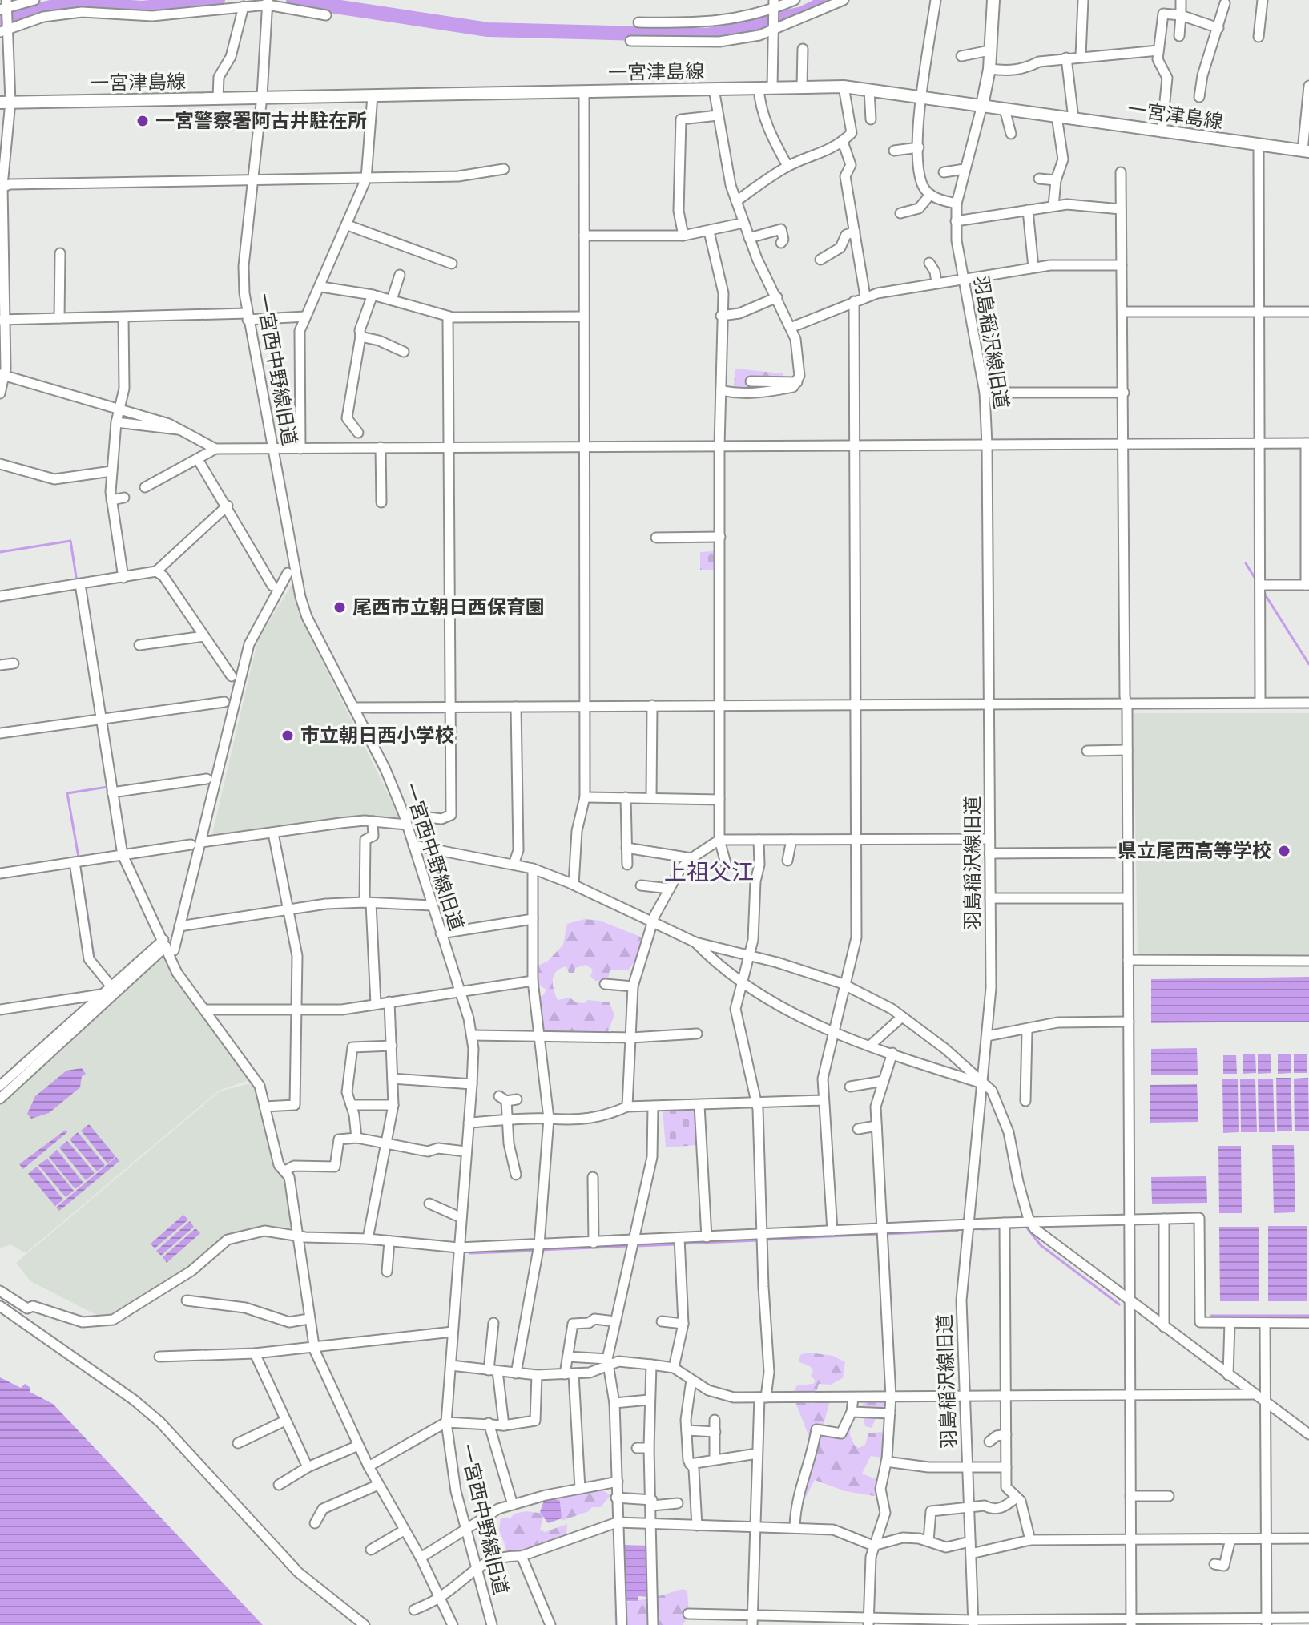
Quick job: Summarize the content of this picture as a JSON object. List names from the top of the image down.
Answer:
{
  "streets": {
    "main road": ["一宮津島線"],
    "street": ["羽島稲沢線旧道", "一宮西中野線旧道"]
  },
  "crossings": [
    ["一宮津島線", "羽島稲沢線旧道"],
    ["一宮津島線", "一宮西中野線旧道"]
  ],
  "districts": ["上祖父江"],
  "places": [
    "一宮警察署阿古井駐在所",
    "尾西市立朝日西保育園",
    "市立朝日西小学校",
    "県立尾西高等学校"
  ]
}
